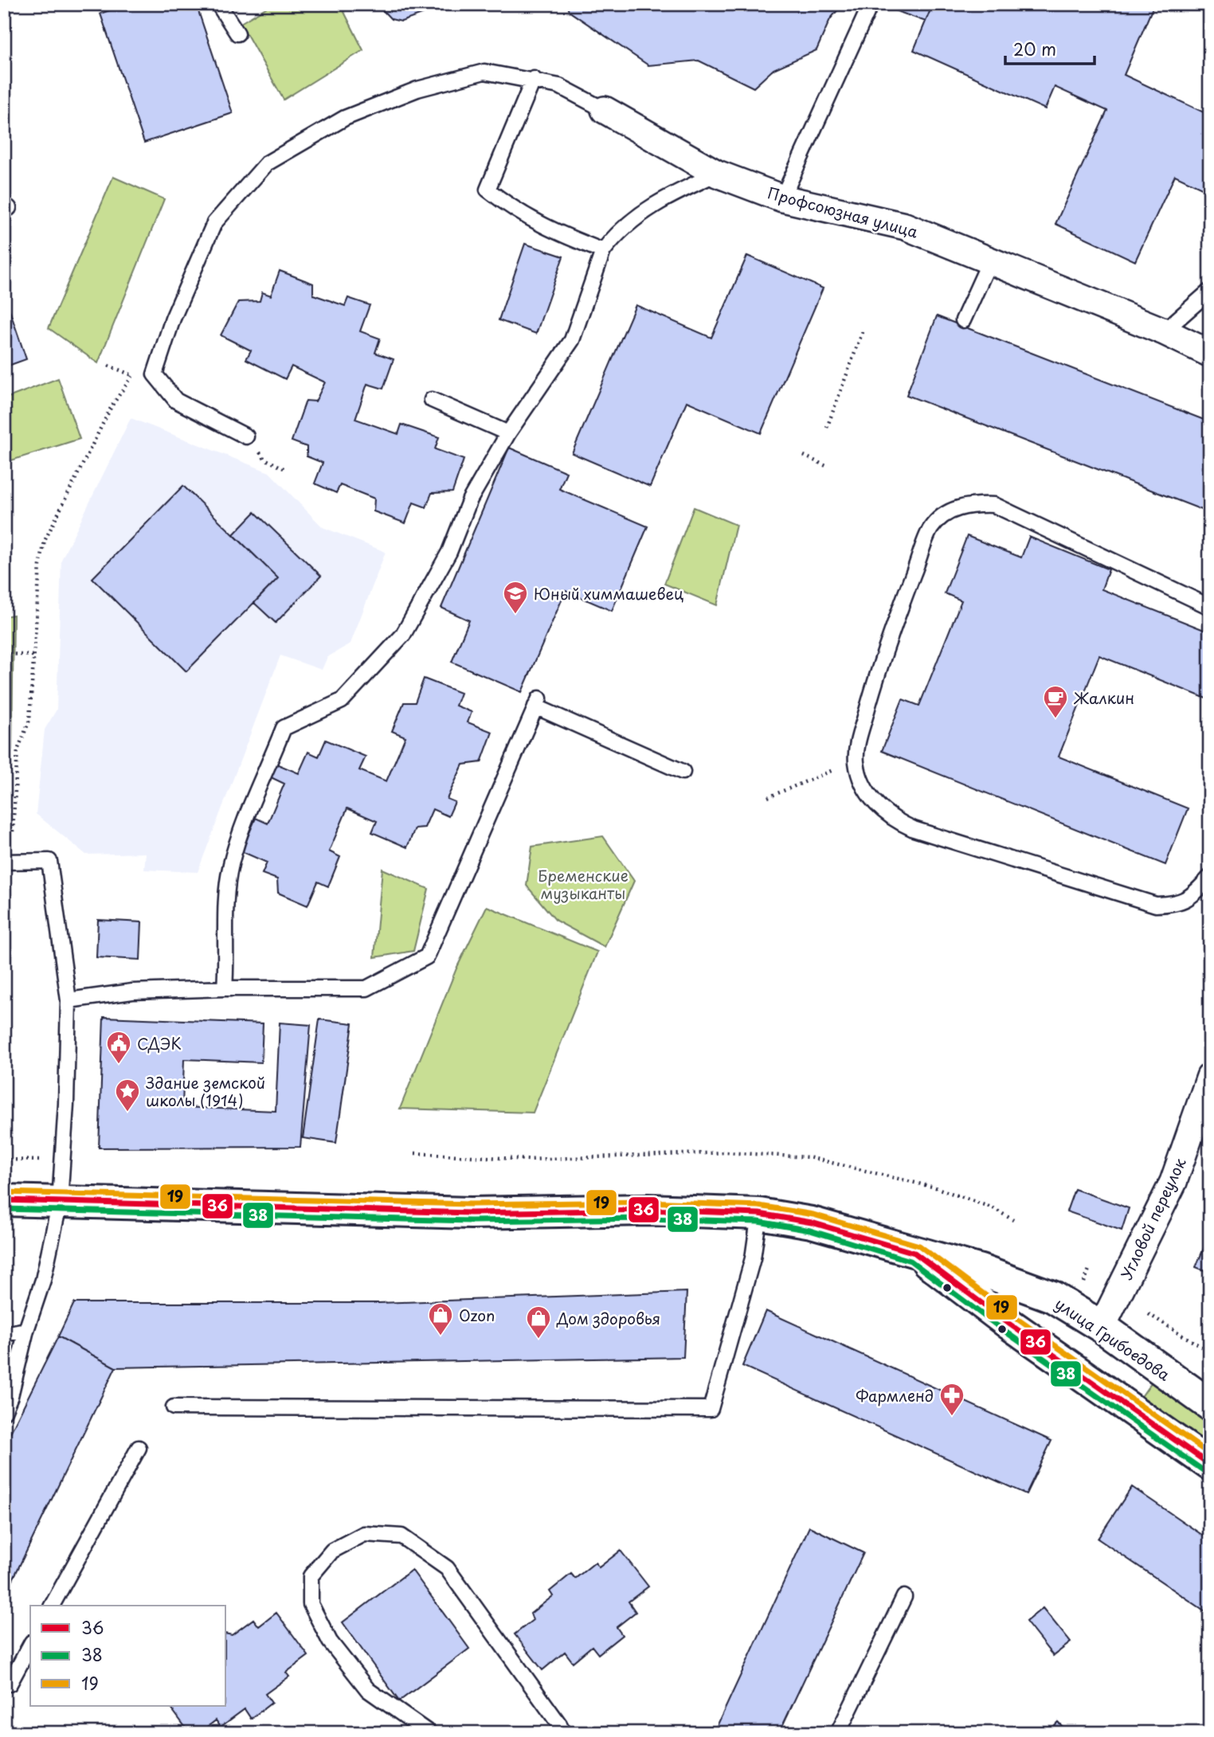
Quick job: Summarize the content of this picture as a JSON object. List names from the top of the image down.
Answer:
{
  "streets": {
    "main road": ["улица Грибоедова"],
    "street": ["Профсоюзная улица", "Угловой переулок"]
  },
  "crossings": [
    ["Угловой переулок", "улица Грибоедова"]
  ],
  "parks": ["Бременские музыканты"],
  "places": {
    "school or university": ["Юный химмашевец"],
    "cafe": ["Жалкин"],
    "public building": ["СДЭК"],
    "place": ["Здание земской школы (1914)"],
    "shop": ["Ozon", "Дом здоровья"],
    "pharmacy": ["Фармленд"]
  },
  "lines": ["transit line 19", "transit line 36", "transit line 38"],
  "legend": ["36", "38", "19"],
  "scale_bar": "20 m"
}
